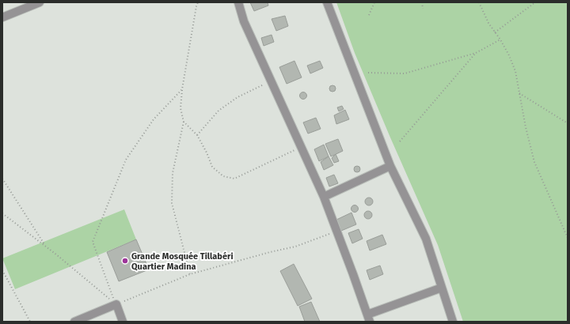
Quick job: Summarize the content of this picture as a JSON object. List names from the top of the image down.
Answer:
{
  "places": ["Grande Mosquée Tillabéri Quartier Madina"]
}
